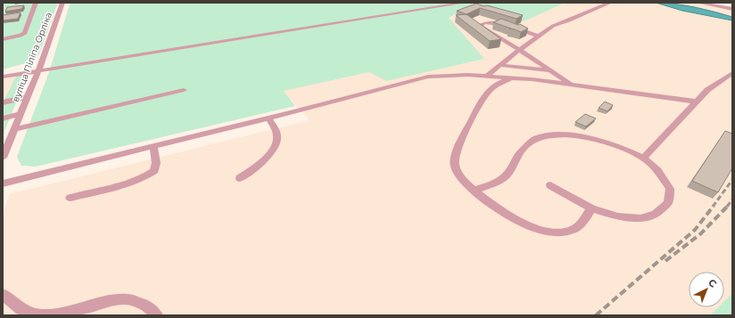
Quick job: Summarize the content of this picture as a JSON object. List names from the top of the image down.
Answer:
{
  "streets": {
    "street": ["вуліца Піліпа Орліка"]
  },
  "north": "top right"
}
